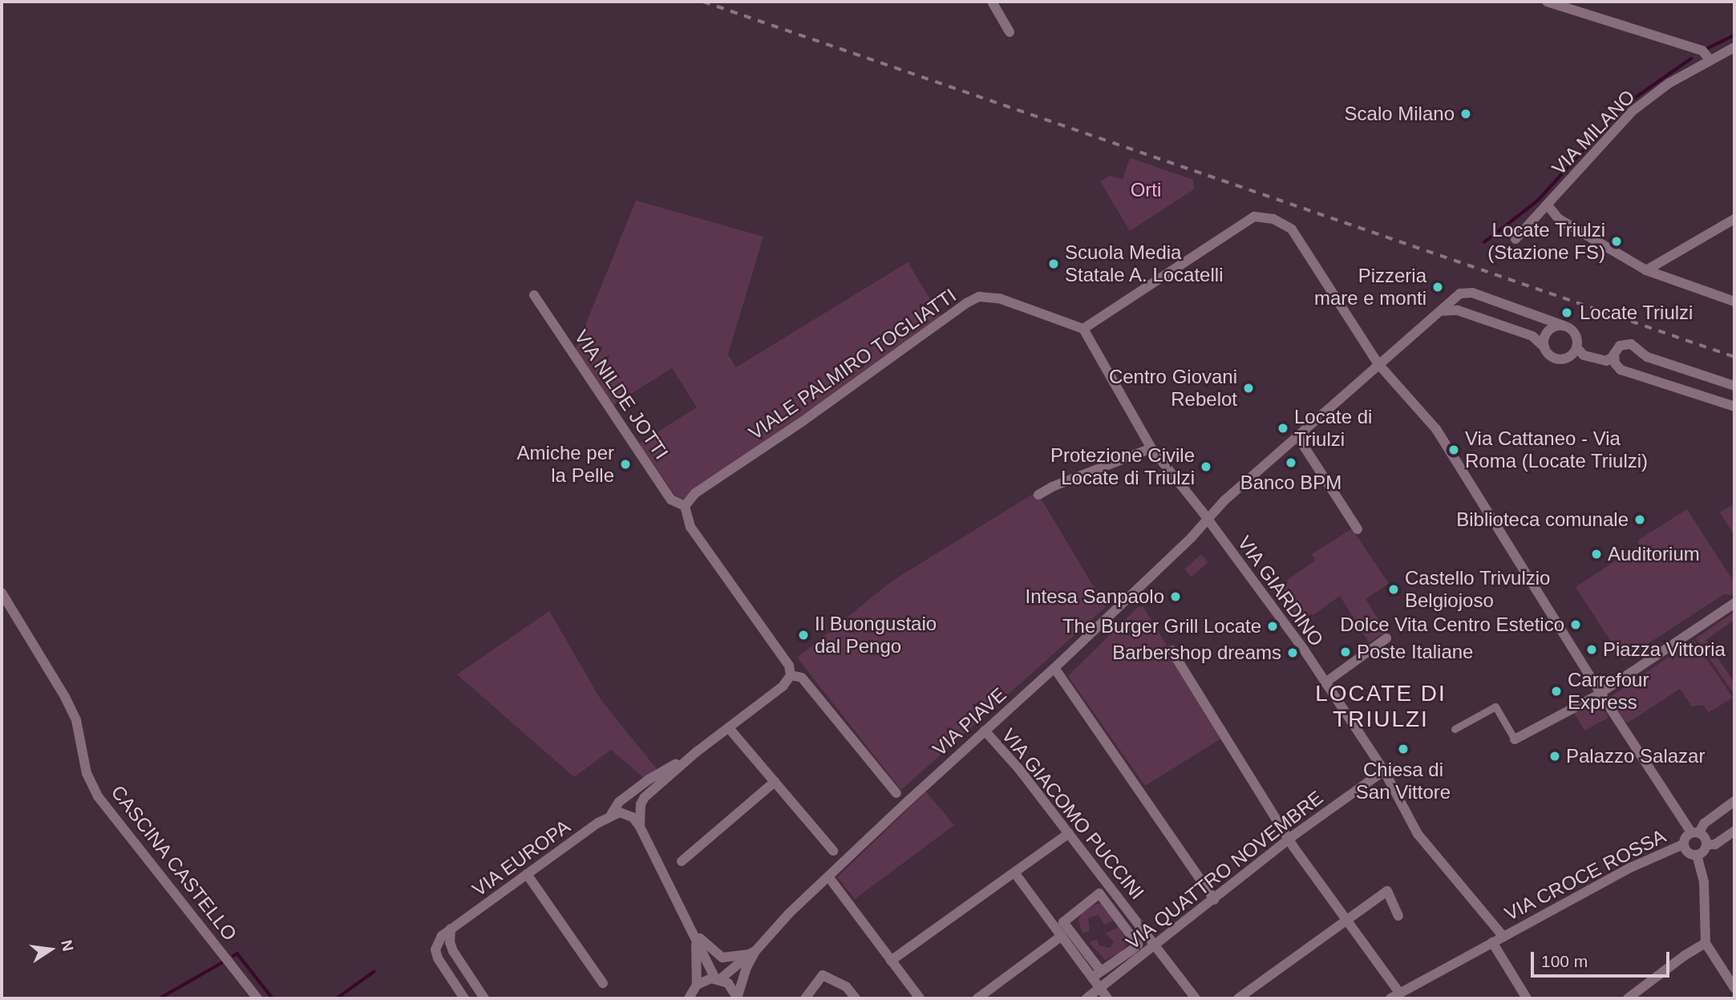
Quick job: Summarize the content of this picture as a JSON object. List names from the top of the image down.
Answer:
{
  "streets": {
    "street": [
      "VIA MILANO",
      "VIALE PALMIRO TOGLIATTI",
      "VIA NILDE JOTTI",
      "VIA GIARDINO",
      "VIA PIAVE",
      "VIA GIACOMO PUCCINI",
      "VIA EUROPA",
      "CASCINA CASTELLO",
      "VIA QUATTRO NOVEMBRE",
      "VIA CROCE ROSSA"
    ]
  },
  "crossings": [
    ["VIALE PALMIRO TOGLIATTI", "VIA NILDE JOTTI"],
    ["VIALE PALMIRO TOGLIATTI", "VIA GIARDINO"],
    ["VIA GIARDINO", "VIA PIAVE"],
    ["VIA PIAVE", "VIA GIACOMO PUCCINI"],
    ["VIA GIACOMO PUCCINI", "VIA QUATTRO NOVEMBRE"]
  ],
  "districts": ["LOCATE DI TRIULZI"],
  "parks": ["Orti"],
  "places": [
    "Scalo Milano",
    "Locate Triulzi (Stazione FS)",
    "Scuola Media Statale A. Locatelli",
    "Pizzeria mare e monti",
    "Locate Triulzi",
    "Centro Giovani Rebelot",
    "Locate di Triulzi",
    "Via Cattaneo - Via Roma (Locate Triulzi)",
    "Banco BPM",
    "Amiche per la Pelle",
    "Protezione Civile Locate di Triulzi",
    "Biblioteca comunale",
    "Auditorium",
    "Castello Trivulzio Belgiojoso",
    "Intesa Sanpaolo",
    "Dolce Vita Centro Estetico",
    "The Burger Grill Locate",
    "Il Buongustaio dal Pengo",
    "Piazza Vittoria",
    "Poste Italiane",
    "Barbershop dreams",
    "Carrefour Express",
    "Chiesa di San Vittore",
    "Palazzo Salazar"
  ],
  "scale_bar": "100 m",
  "north": "right"
}
